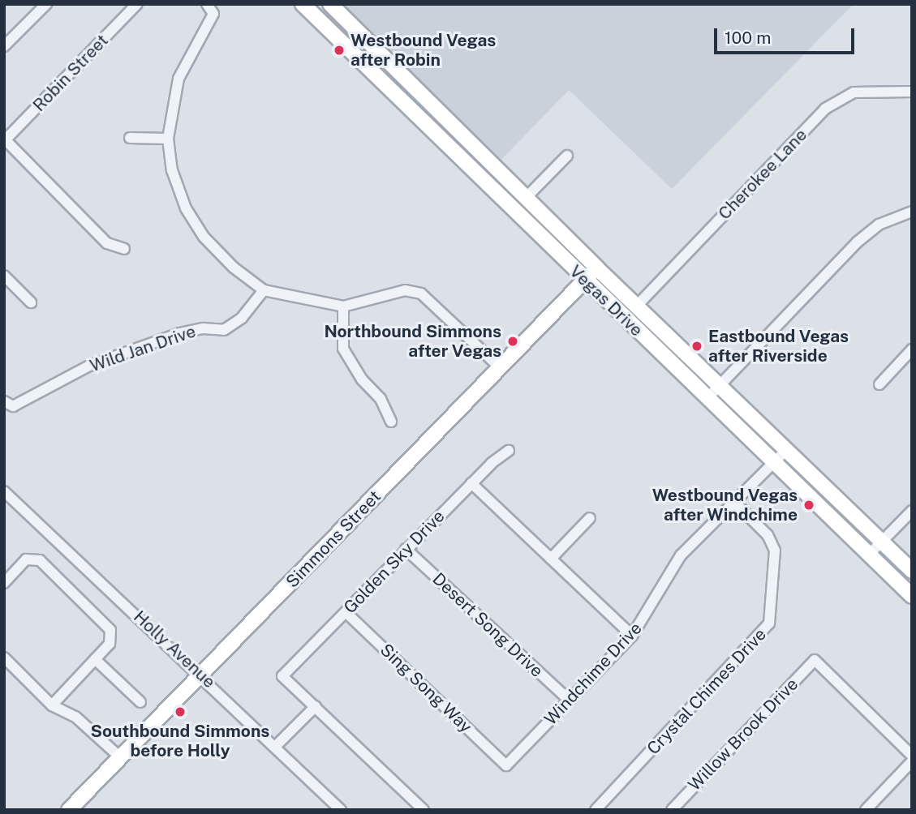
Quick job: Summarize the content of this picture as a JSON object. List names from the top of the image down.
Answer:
{
  "streets": {
    "main road": ["Vegas Drive", "Simmons Street"],
    "street": [
      "Robin Street",
      "Cherokee Lane",
      "Wild Jan Drive",
      "Golden Sky Drive",
      "Desert Song Drive",
      "Holly Avenue",
      "Windchime Drive",
      "Sing Song Way",
      "Crystal Chimes Drive",
      "Willow Brook Drive"
    ]
  },
  "crossings": [
    ["Cherokee Lane", "Vegas Drive"],
    ["Vegas Drive", "Simmons Street"],
    ["Vegas Drive", "Windchime Drive"],
    ["Simmons Street", "Holly Avenue"],
    ["Golden Sky Drive", "Desert Song Drive"],
    ["Golden Sky Drive", "Sing Song Way"],
    ["Desert Song Drive", "Windchime Drive"],
    ["Windchime Drive", "Sing Song Way"],
    ["Windchime Drive", "Crystal Chimes Drive"]
  ],
  "places": [
    "Westbound Vegas after Robin",
    "Northbound Simmons after Vegas",
    "Eastbound Vegas after Riverside",
    "Westbound Vegas after Windchime",
    "Southbound Simmons before Holly"
  ],
  "scale_bar": "100 m"
}
